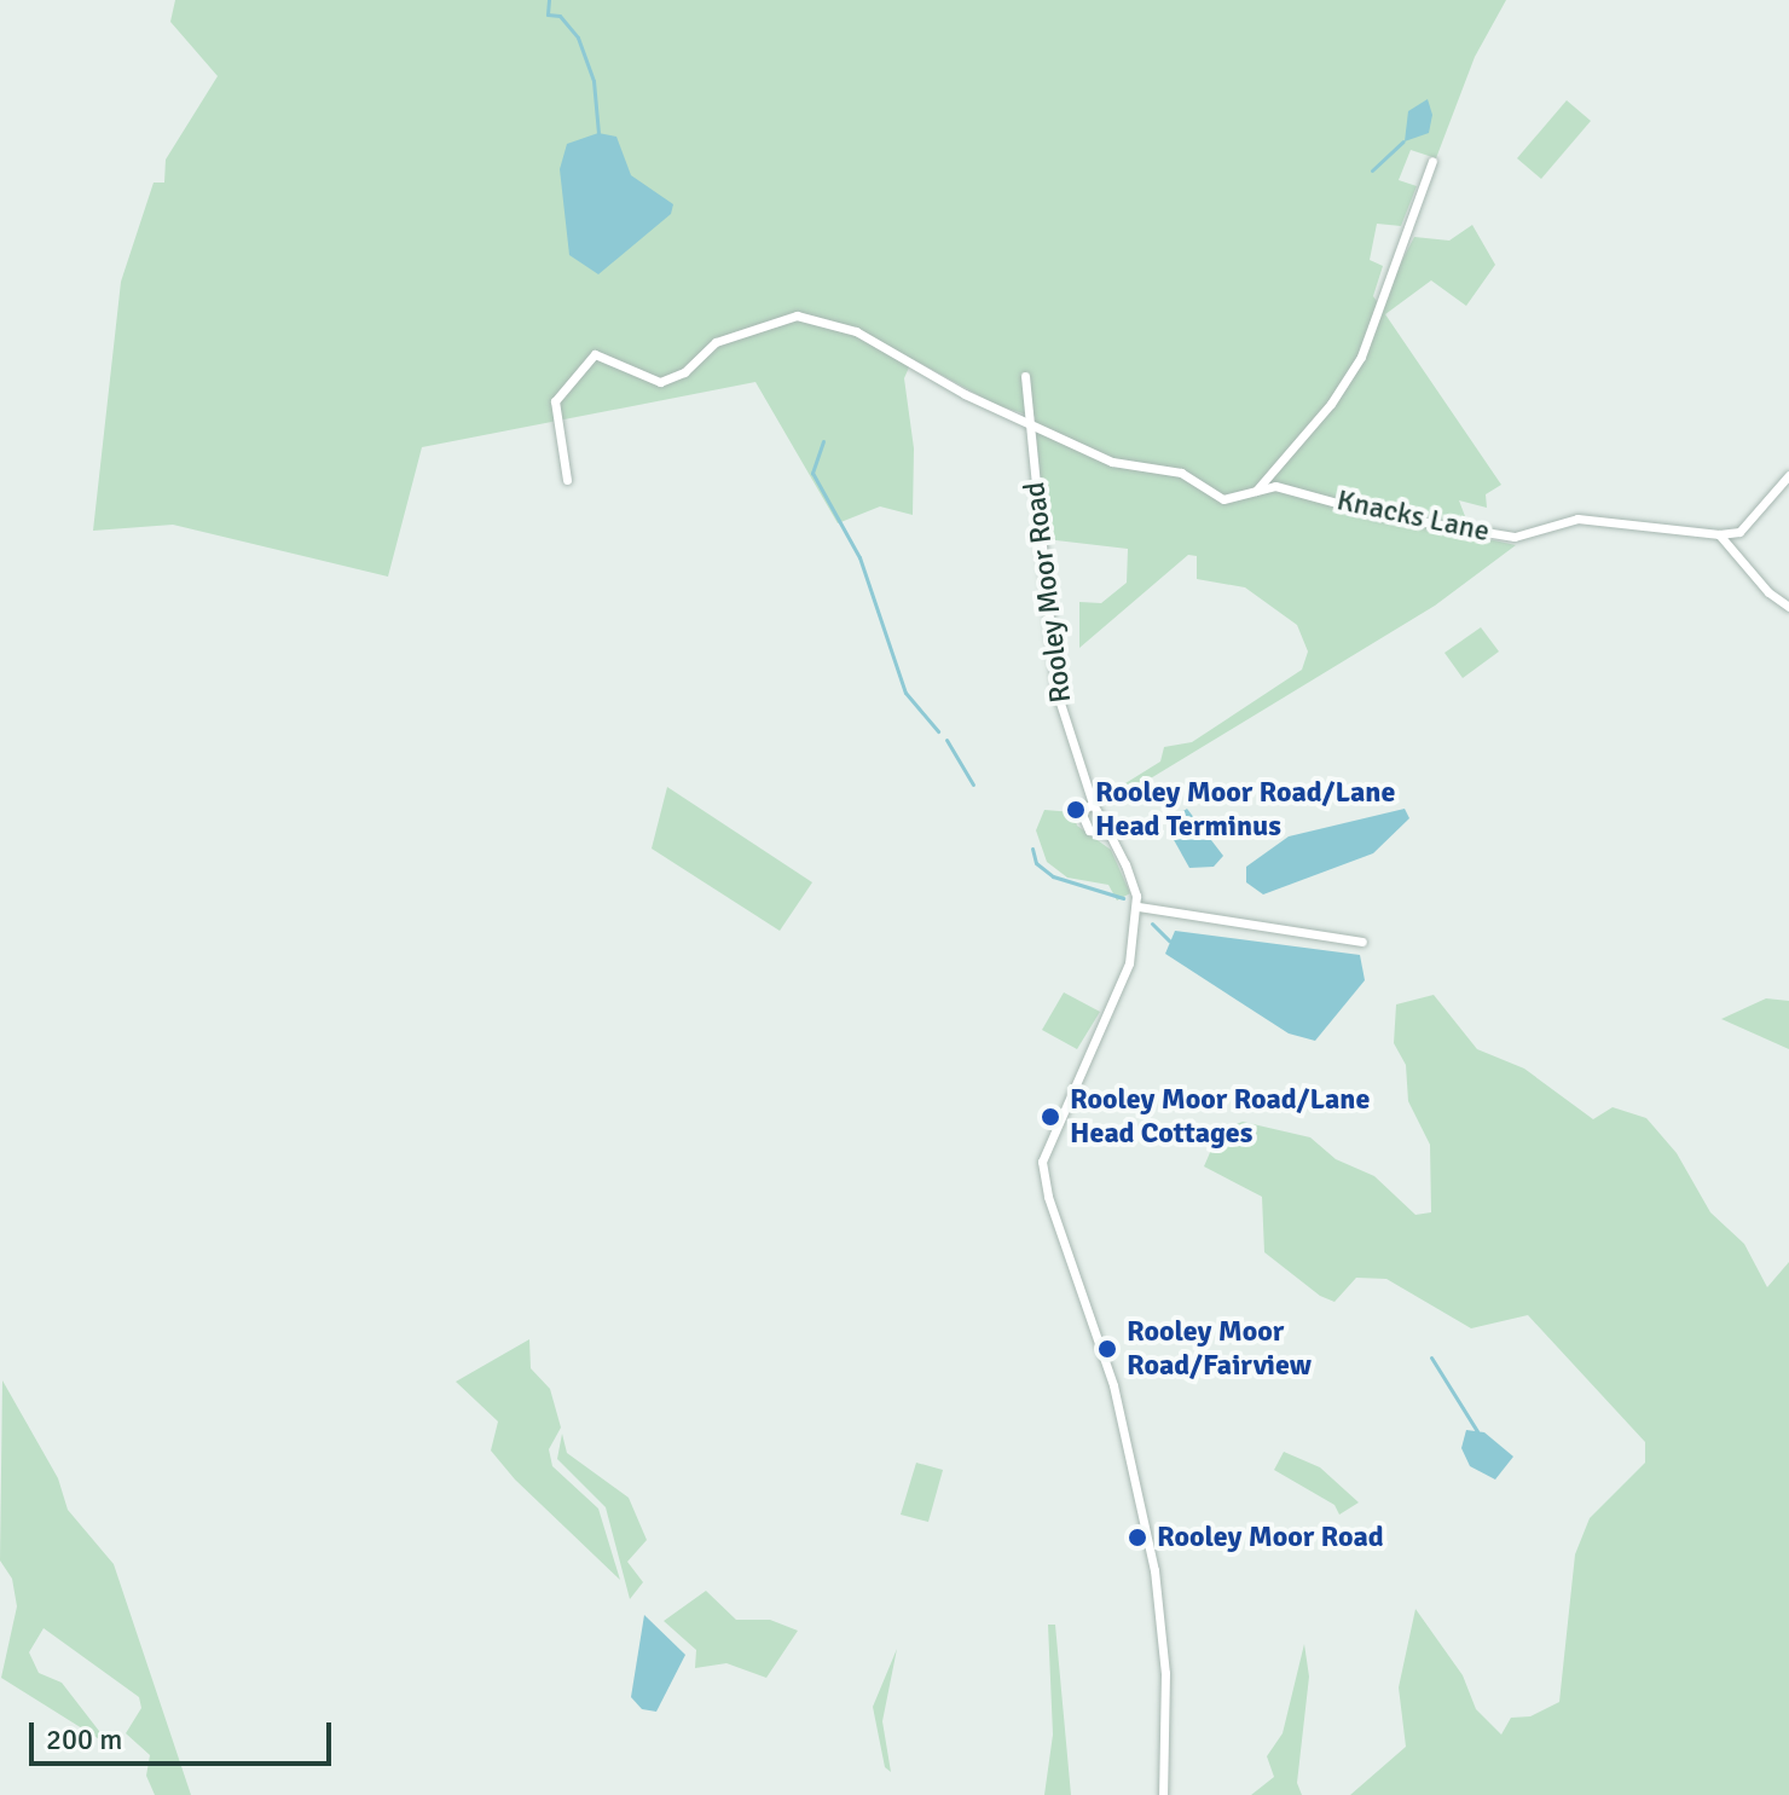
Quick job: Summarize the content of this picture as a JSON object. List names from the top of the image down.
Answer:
{
  "streets": {
    "street": ["Knacks Lane", "Rooley Moor Road"]
  },
  "crossings": [
    ["Knacks Lane", "Rooley Moor Road"]
  ],
  "places": [
    "Rooley Moor Road/Lane Head Terminus",
    "Rooley Moor Road/Lane Head Cottages",
    "Rooley Moor Road/Fairview",
    "Rooley Moor Road"
  ],
  "scale_bar": "200 m"
}
